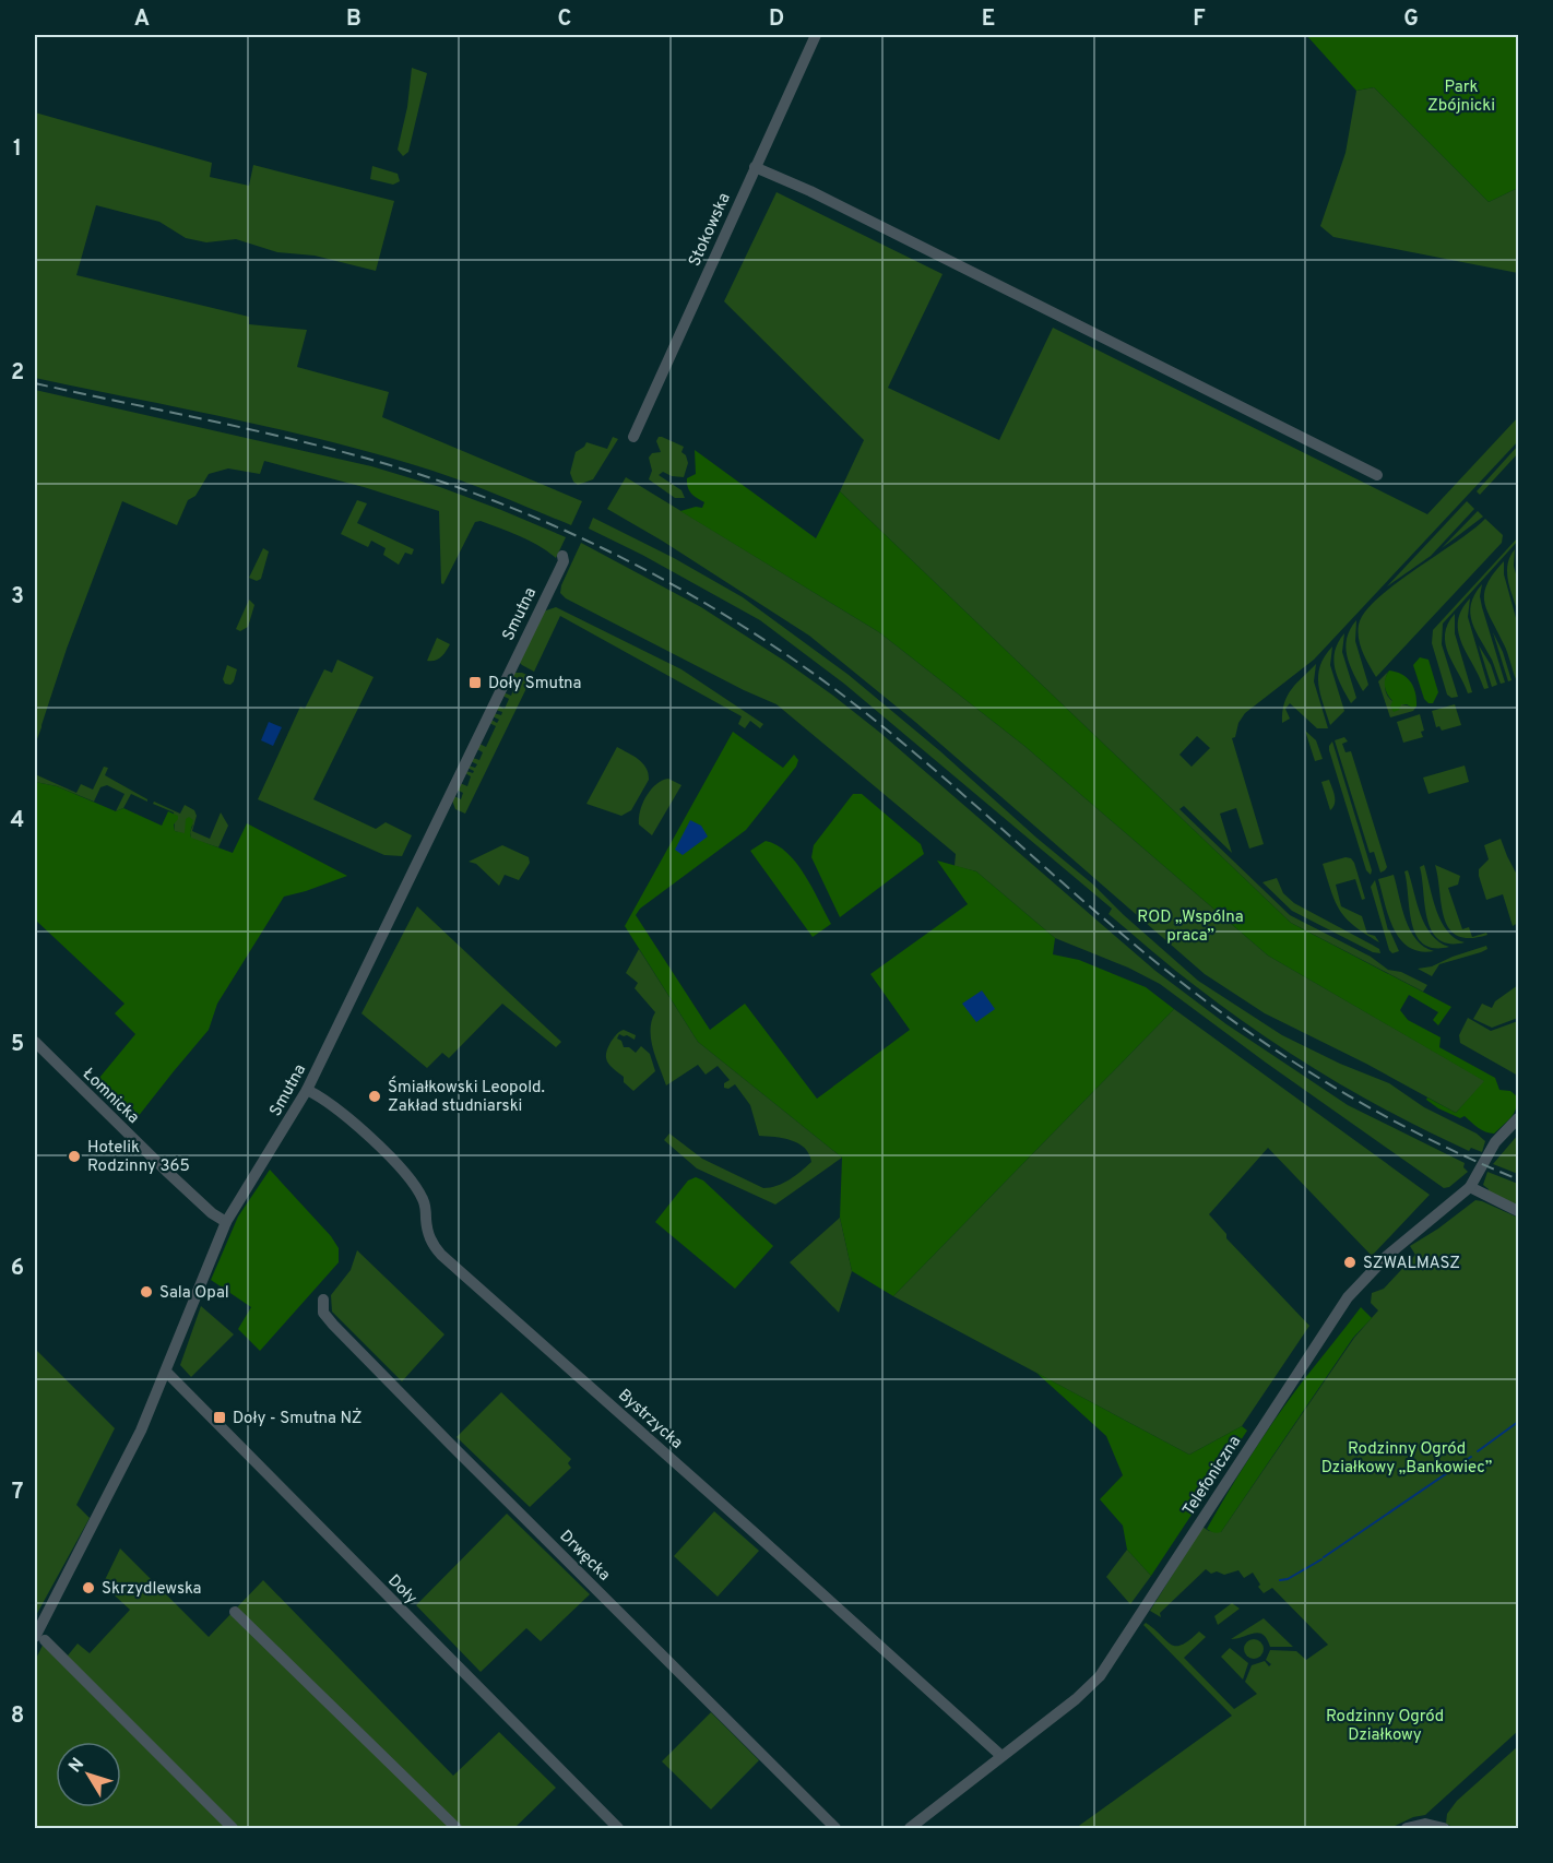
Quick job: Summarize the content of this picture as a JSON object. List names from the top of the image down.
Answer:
{
  "streets": {
    "street": [
      "Stokowska",
      "Smutna",
      "Łomnicka",
      "Bystrzycka",
      "Telefoniczna",
      "Drwęcka",
      "Doły"
    ]
  },
  "crossings": [
    ["Smutna", "Łomnicka"],
    ["Smutna", "Bystrzycka"],
    ["Smutna", "Doły"],
    ["Bystrzycka", "Telefoniczna"]
  ],
  "parks": [
    "Park Zbójnicki",
    "ROD „Wspólna praca”",
    "Rodzinny Ogród Działkowy „Bankowiec”",
    "Rodzinny Ogród Działkowy"
  ],
  "places": {
    "transit": ["Doły Smutna", "Doły - Smutna NŻ"],
    "other": [
      "Śmiałkowski Leopold. Zakład studniarski",
      "Hotelik Rodzinny 365",
      "SZWALMASZ",
      "Sala Opal",
      "Skrzydlewska"
    ]
  },
  "north": "top left",
  "grid": {
    "columns": [
      "A",
      "B",
      "C",
      "D",
      "E",
      "F",
      "G"
    ],
    "rows": [
      "1",
      "2",
      "3",
      "4",
      "5",
      "6",
      "7",
      "8"
    ]
  }
}
